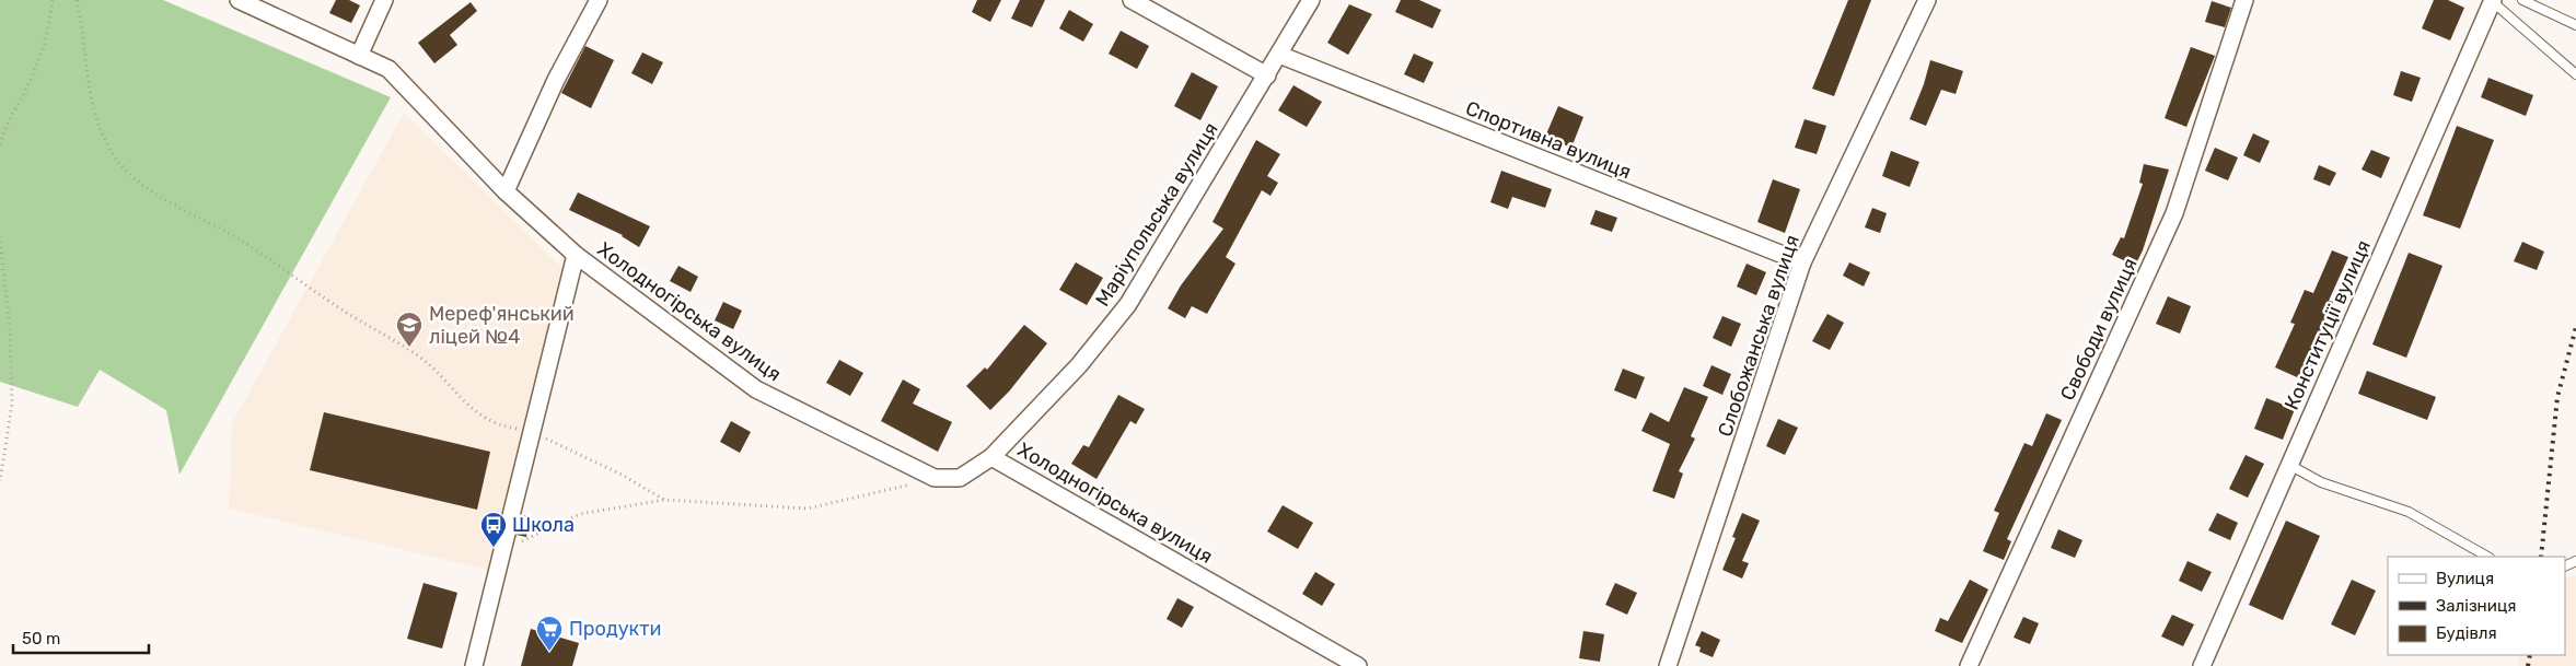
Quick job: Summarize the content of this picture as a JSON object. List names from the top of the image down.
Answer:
{
  "streets": {
    "street": [
      "Спортивна вулиця",
      "Маріупольська вулиця",
      "Холодногірська вулиця",
      "Конституції вулиця",
      "Свободи вулиця",
      "Слобожанська вулиця"
    ]
  },
  "crossings": [
    ["Спортивна вулиця", "Маріупольська вулиця"],
    ["Спортивна вулиця", "Слобожанська вулиця"],
    ["Маріупольська вулиця", "Холодногірська вулиця"]
  ],
  "places": {
    "school or university": ["Мереф'янський ліцей №4"],
    "bus stop": ["Школа"],
    "supermarket": ["Продукти"]
  },
  "legend": ["Вулиця", "Залізниця", "Будівля"],
  "scale_bar": "50 m"
}
